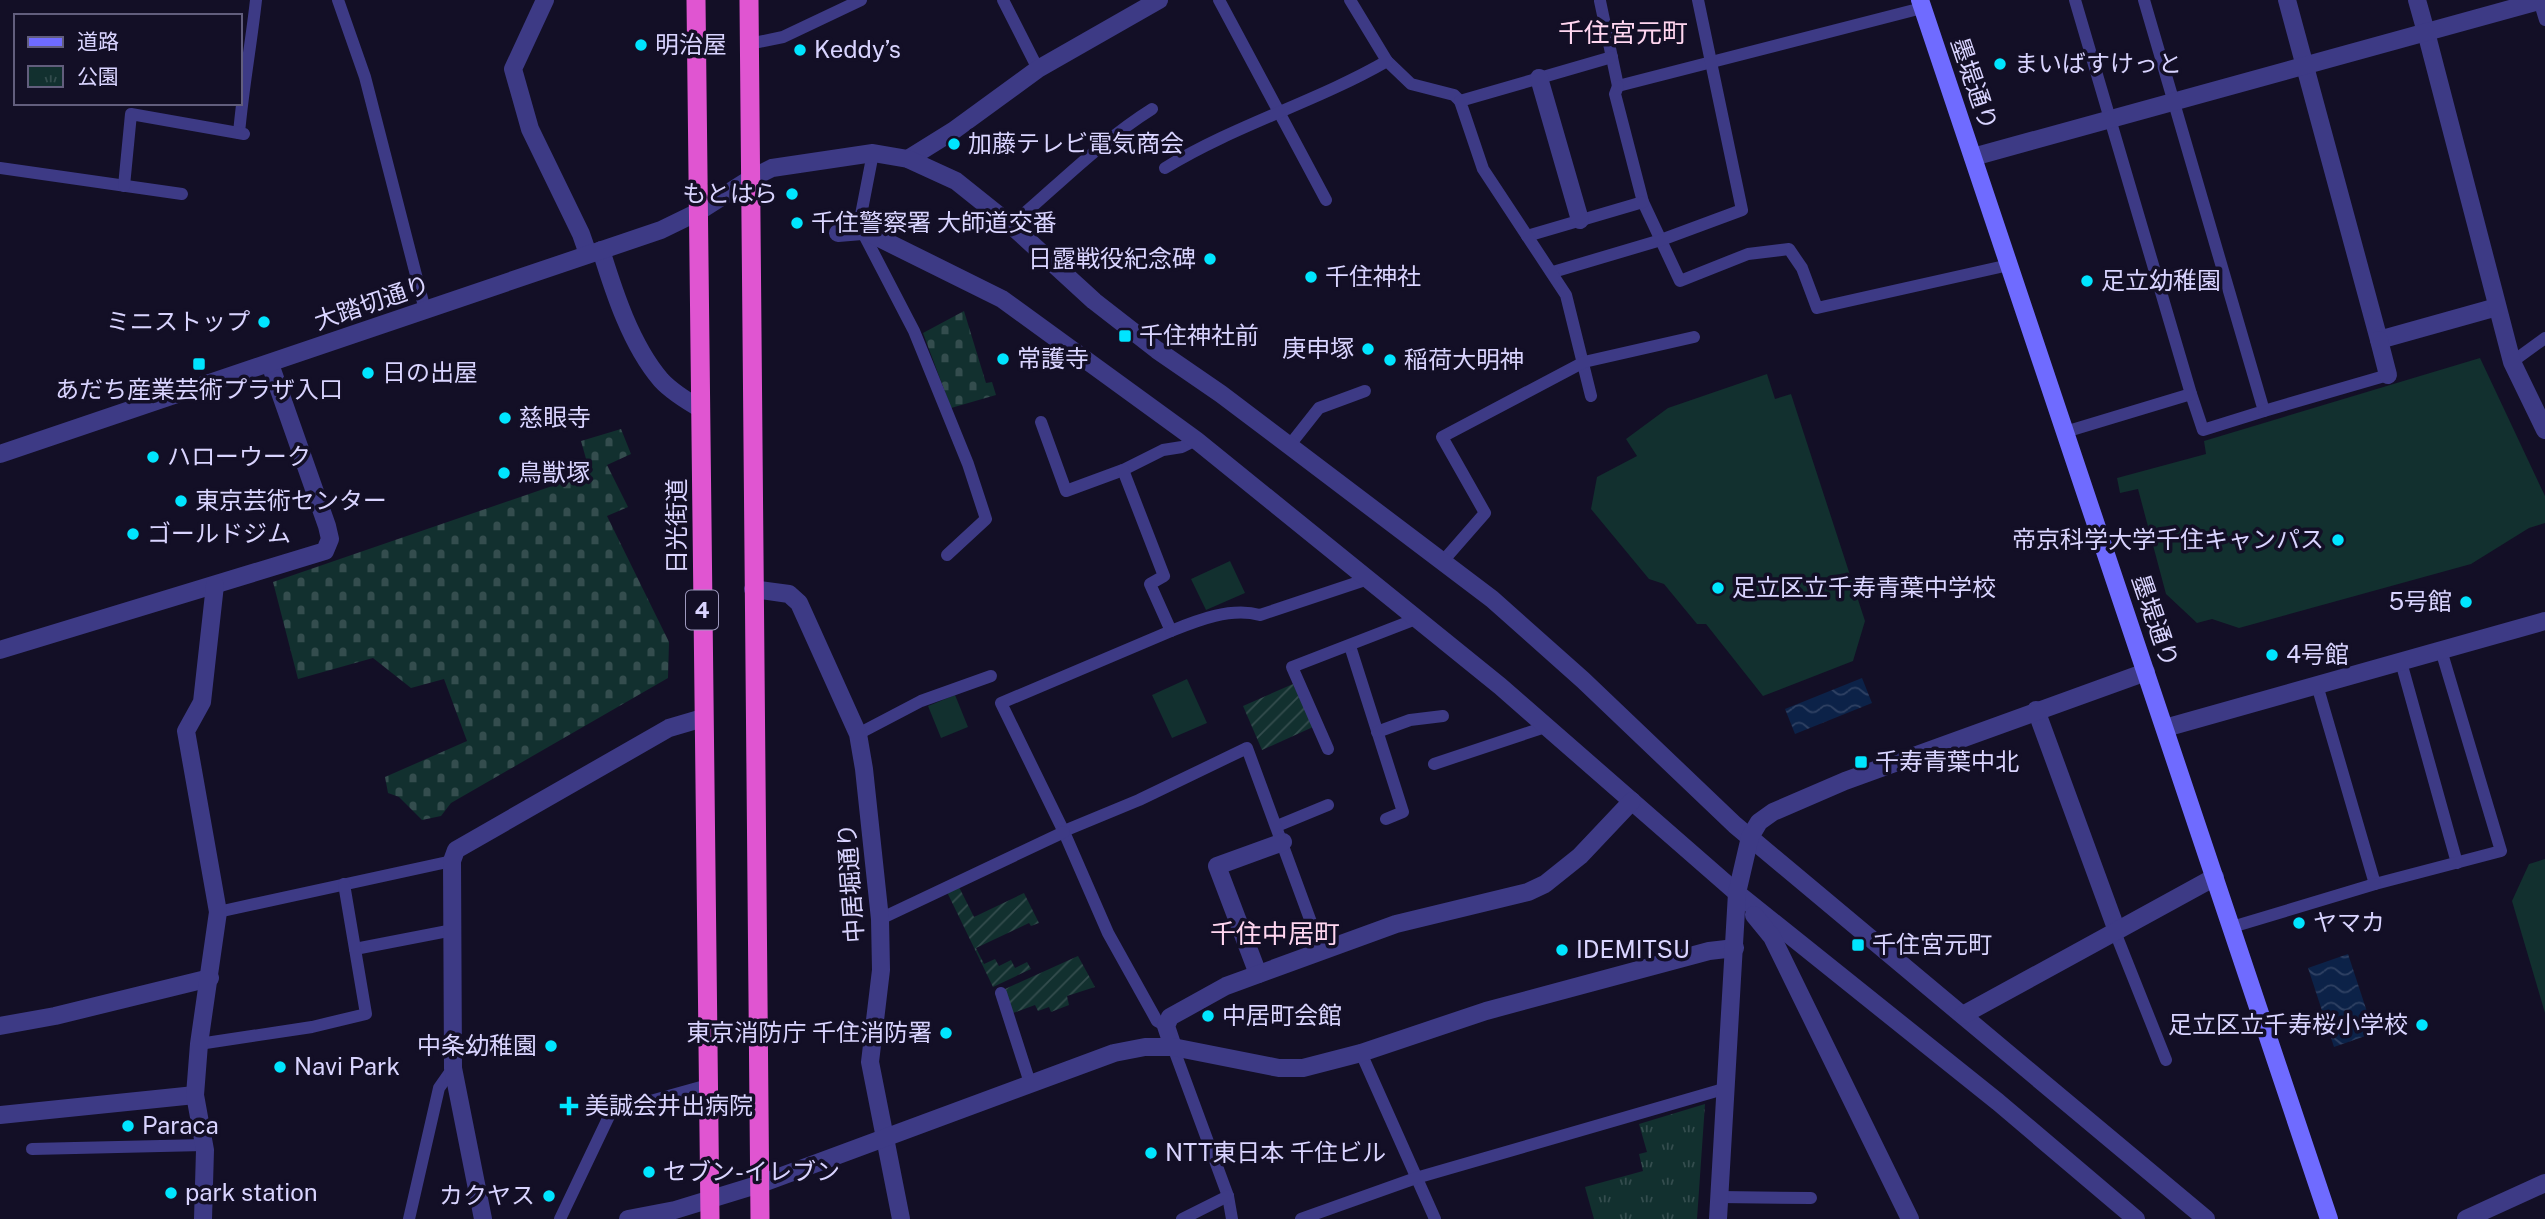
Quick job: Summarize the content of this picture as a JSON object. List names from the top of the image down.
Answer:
{
  "streets": {
    "highway": ["日光街道", "4"],
    "main road": ["墨堤通り"],
    "street": ["大踏切通り", "中居堀通り"]
  },
  "crossings": [
    ["大踏切通り", "日光街道"],
    ["大踏切通り", "4"],
    ["4", "中居堀通り"]
  ],
  "districts": ["千住宮元町", "千住中居町"],
  "places": {
    "other": [
      "明治屋",
      "Keddy’s",
      "まいばすけっと",
      "加藤テレビ電気商会",
      "もとはら",
      "千住警察署 大師道交番",
      "日露戦役紀念碑",
      "千住神社",
      "足立幼稚園",
      "ミニストップ",
      "庚申塚",
      "常護寺",
      "稲荷大明神",
      "日の出屋",
      "慈眼寺",
      "ハローウーク",
      "鳥獣塚",
      "東京芸術センター",
      "ゴールドジム",
      "帝京科学大学千住キャンパス",
      "足立区立千寿青葉中学校",
      "5号館",
      "4号館",
      "ヤマカ",
      "IDEMITSU",
      "中居町会館",
      "足立区立千寿桜小学校",
      "東京消防庁 千住消防署",
      "中条幼稚園",
      "Navi Park",
      "Paraca",
      "NTT東日本 千住ビル",
      "セブン-イレブン",
      "park station",
      "カクヤス"
    ],
    "transit": [
      "千住神社前",
      "あだち産業芸術プラザ入口",
      "千寿青葉中北",
      "千住宮元町"
    ],
    "health": ["美誠会井出病院"]
  },
  "legend": ["道路", "公園"]
}
